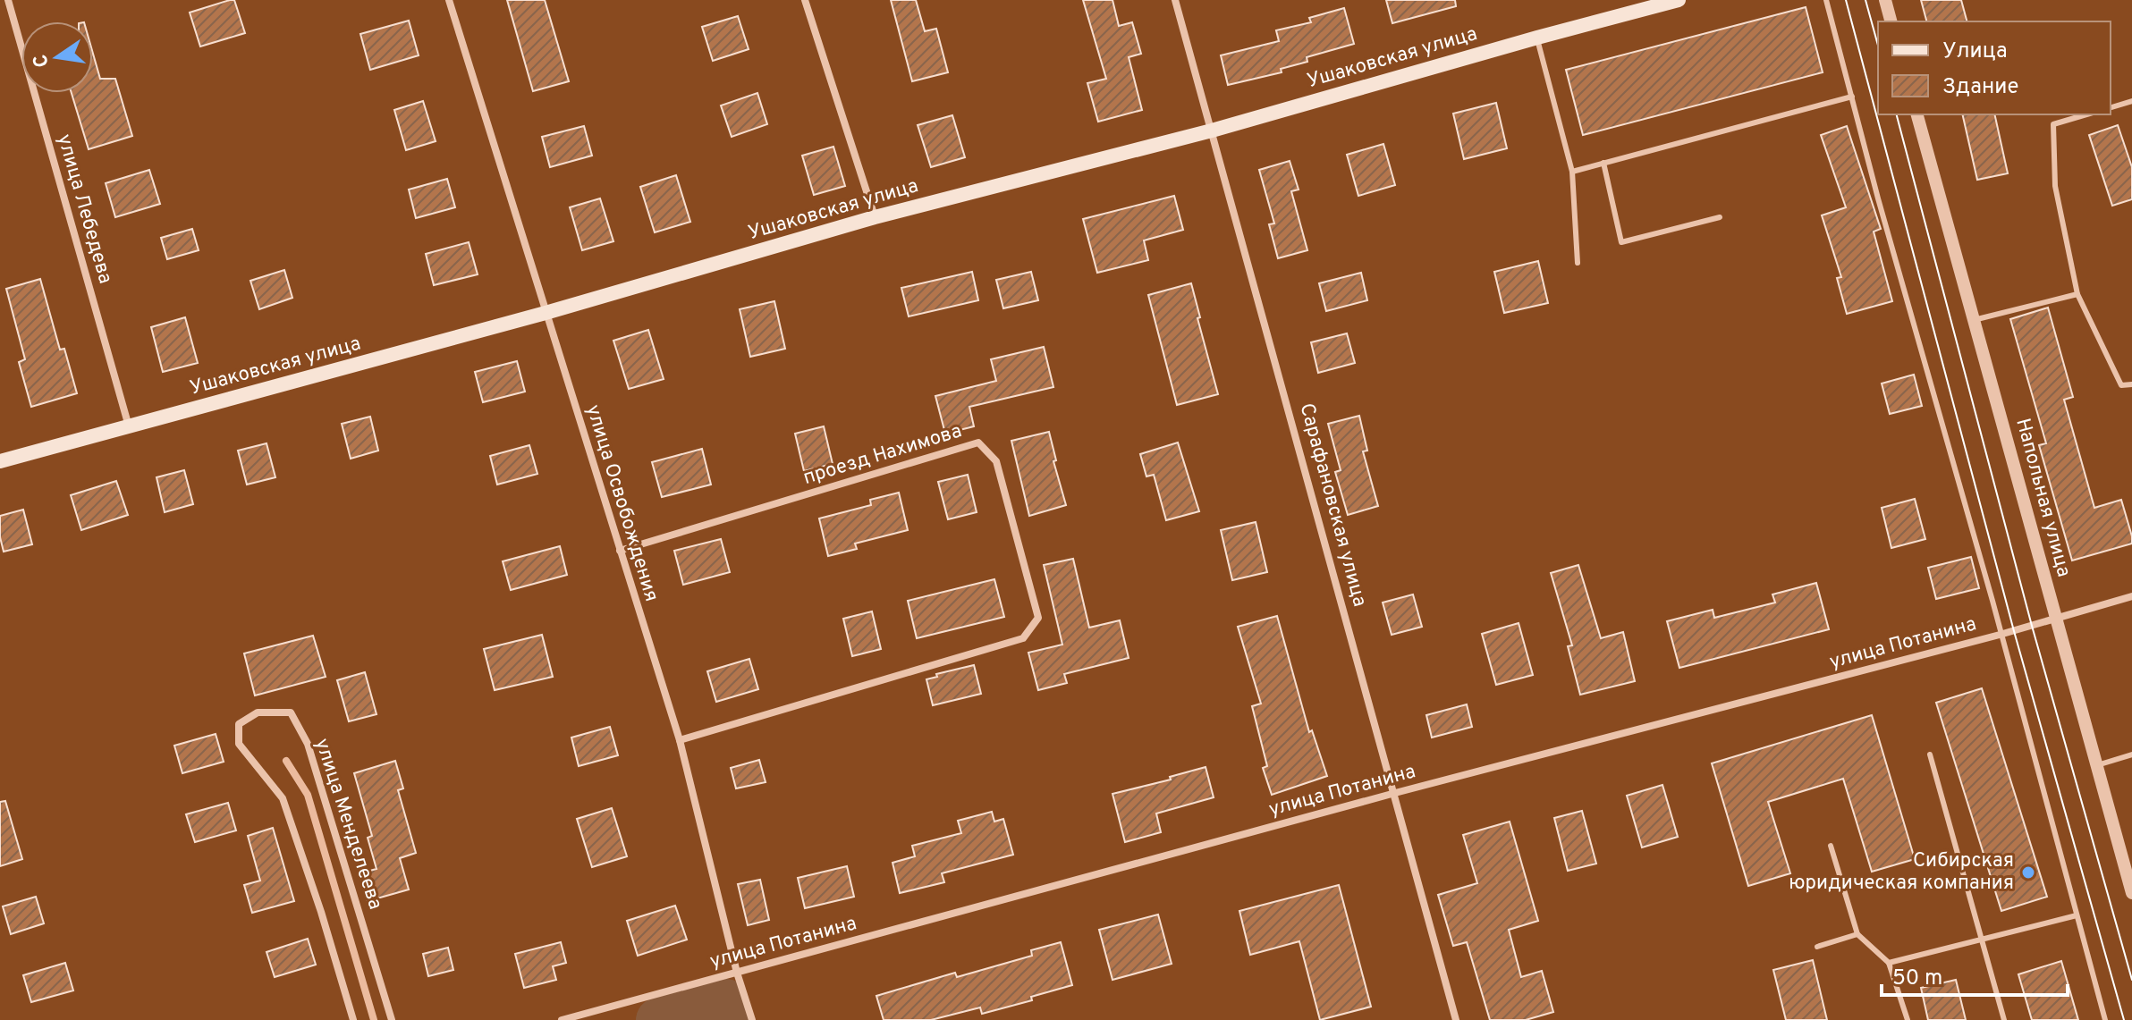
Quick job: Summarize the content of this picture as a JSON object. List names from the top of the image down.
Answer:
{
  "streets": {
    "main road": ["Ушаковская улица"],
    "street": [
      "улица Лебедева",
      "проезд Нахимова",
      "Напольная улица",
      "улица Освобождения",
      "Сарафановская улица",
      "улица Потанина",
      "улица Менделеева"
    ]
  },
  "crossings": [
    ["Ушаковская улица", "улица Лебедева"],
    ["Ушаковская улица", "улица Освобождения"],
    ["Ушаковская улица", "Сарафановская улица"],
    ["проезд Нахимова", "улица Освобождения"],
    ["Напольная улица", "улица Потанина"],
    ["улица Освобождения", "улица Потанина"],
    ["Сарафановская улица", "улица Потанина"]
  ],
  "places": ["Сибирская юридическая компания"],
  "legend": ["Улица", "Здание"],
  "scale_bar": "50 m",
  "north": "left"
}
